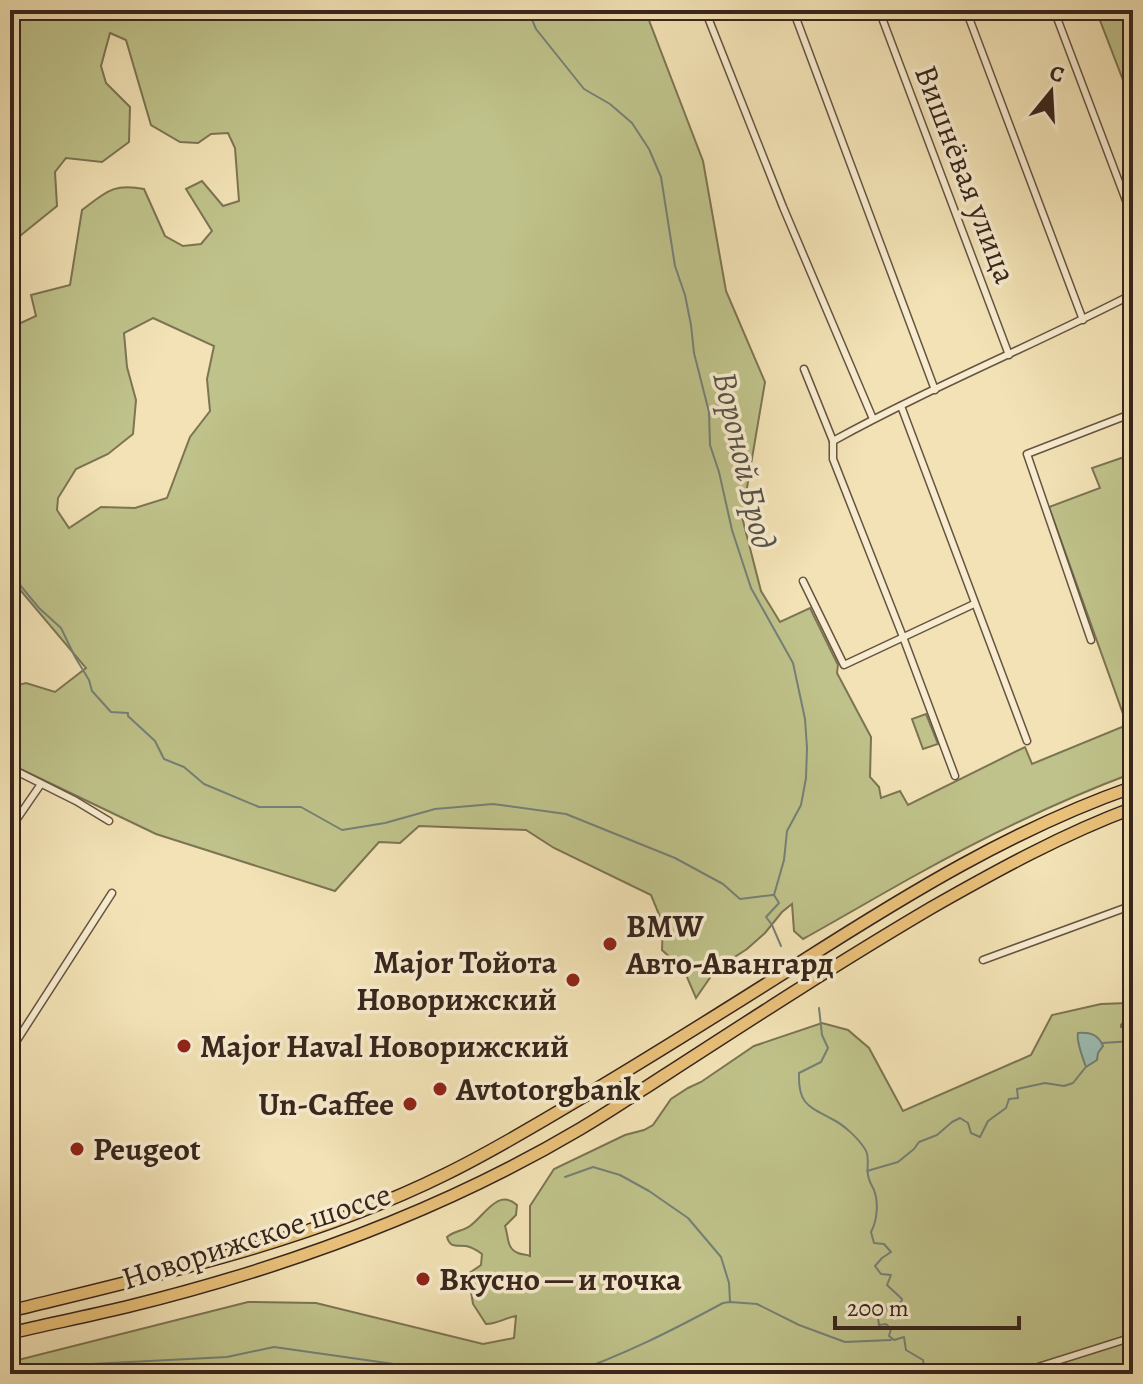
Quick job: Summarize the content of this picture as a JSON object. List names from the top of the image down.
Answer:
{
  "streets": {
    "highway": ["Новорижское шоссе"],
    "street": ["Вишнёвая улица"]
  },
  "water": ["Вороной Брод"],
  "places": [
    "BMW Авто-Авангард",
    "Major Тойота Новорижский",
    "Major Haval Новорижский",
    "Avtotorgbank",
    "Un-Caffee",
    "Peugeot",
    "Вкусно — и точка"
  ],
  "scale_bar": "200 m",
  "north": "top"
}
